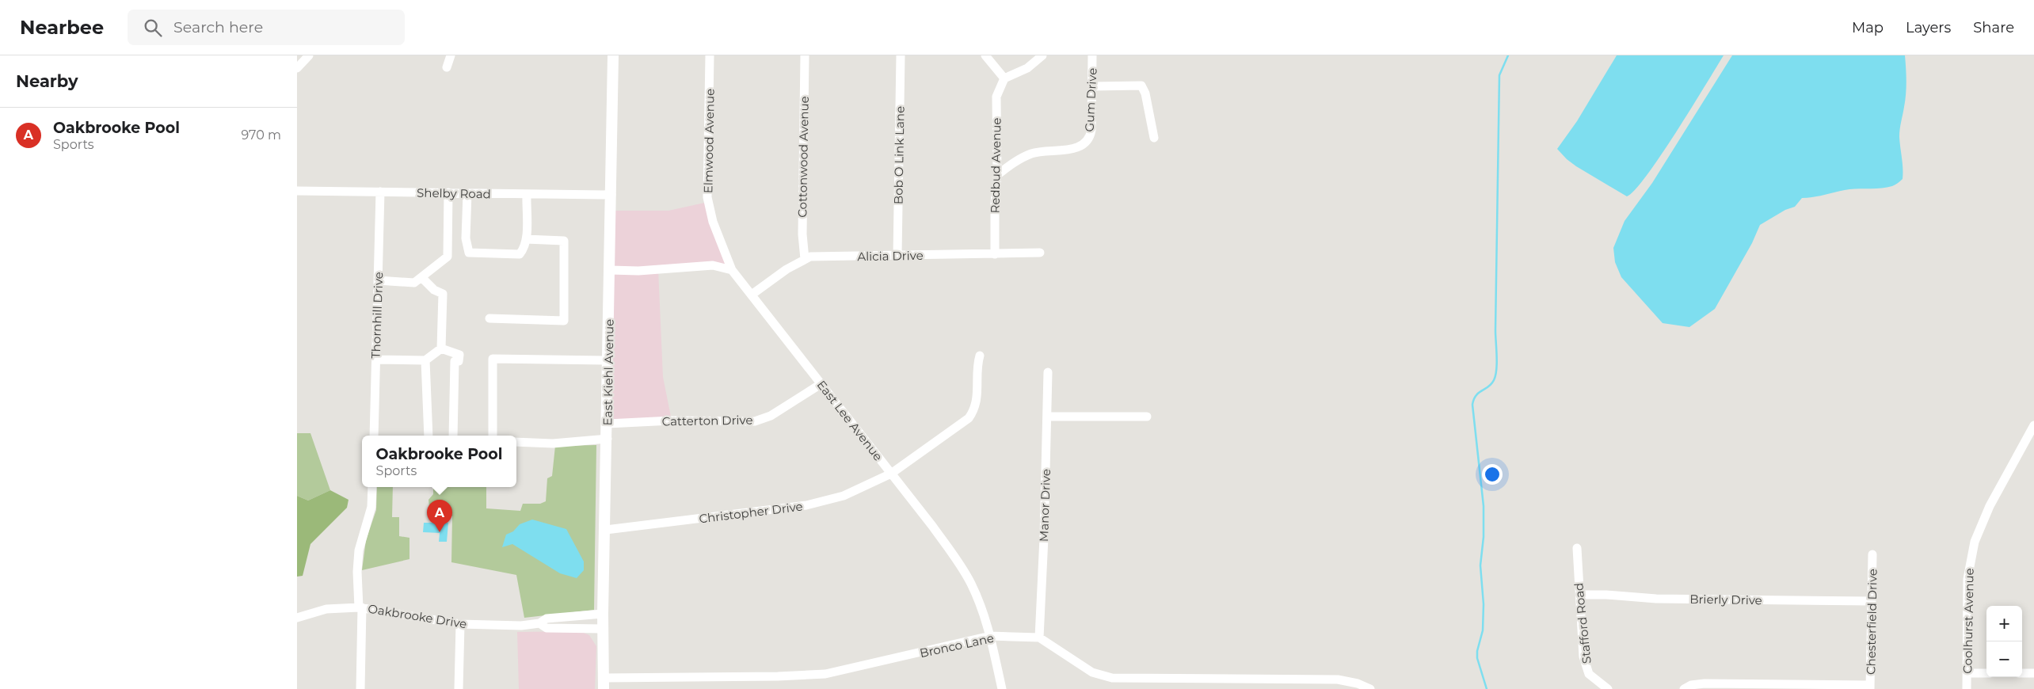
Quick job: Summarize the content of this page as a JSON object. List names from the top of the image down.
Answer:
{
  "streets": {
    "main road": ["East Kiehl Avenue"],
    "street": [
      "Gum Drive",
      "Elmwood Avenue",
      "Bob O Link Lane",
      "Cottonwood Avenue",
      "Redbud Avenue",
      "Shelby Road",
      "Alicia Drive",
      "Thornhill Drive",
      "Catterton Drive",
      "East Lee Avenue",
      "Manor Drive",
      "Christopher Drive",
      "Brierly Drive",
      "Oakbrooke Drive",
      "Coolhurst Avenue",
      "Chesterfield Drive",
      "Stafford Road",
      "Bronco Lane"
    ]
  },
  "crossings": [
    ["Gum Drive", "Redbud Avenue"],
    ["Elmwood Avenue", "East Lee Avenue"],
    ["Bob O Link Lane", "Alicia Drive"],
    ["Cottonwood Avenue", "Alicia Drive"],
    ["Redbud Avenue", "Alicia Drive"],
    ["Shelby Road", "Thornhill Drive"],
    ["Shelby Road", "East Kiehl Avenue"],
    ["Alicia Drive", "East Lee Avenue"],
    ["East Kiehl Avenue", "Catterton Drive"],
    ["East Kiehl Avenue", "Christopher Drive"],
    ["East Kiehl Avenue", "Oakbrooke Drive"],
    ["East Kiehl Avenue", "Bronco Lane"],
    ["Catterton Drive", "East Lee Avenue"],
    ["East Lee Avenue", "Christopher Drive"],
    ["East Lee Avenue", "Bronco Lane"],
    ["Manor Drive", "Bronco Lane"],
    ["Brierly Drive", "Chesterfield Drive"],
    ["Brierly Drive", "Stafford Road"]
  ],
  "page": {
    "header": "Nearbee",
    "search": "Search here",
    "nav": ["Map", "Layers", "Share"],
    "heading": "Nearby",
    "list": [
      {
        "mark": "A",
        "name": "Oakbrooke Pool",
        "note": "Sports",
        "value": "970 m"
      }
    ],
    "popup": ["Oakbrooke Pool", "Sports"],
    "pins": "A",
    "map_buttons": ["+", "−"]
  }
}
